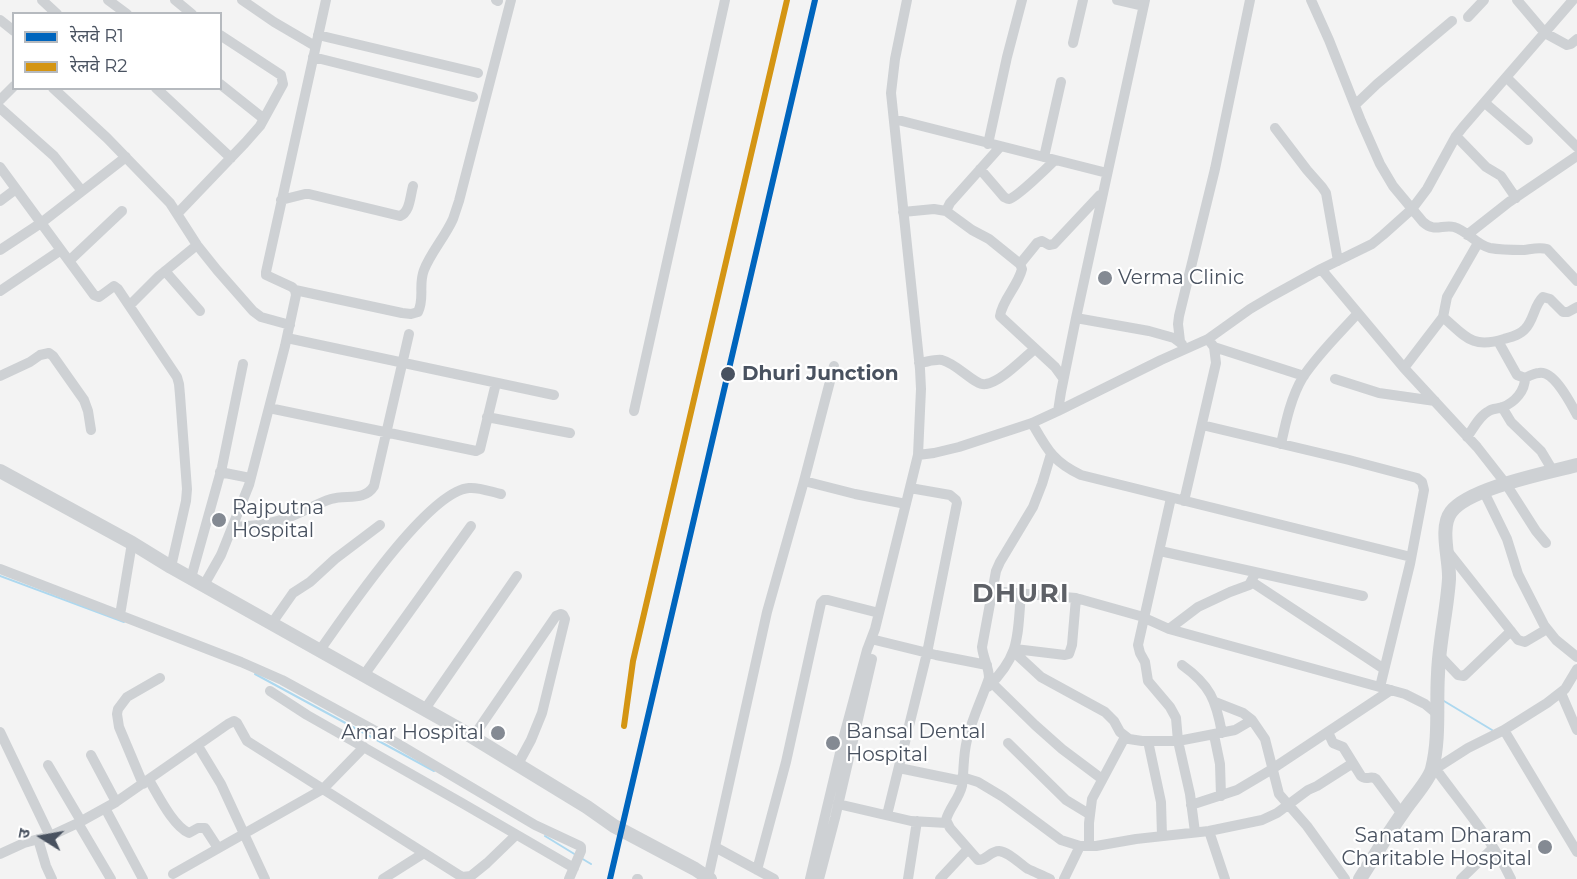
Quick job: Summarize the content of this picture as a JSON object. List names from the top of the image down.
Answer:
{
  "districts": ["DHURI"],
  "places": [
    "Verma Clinic",
    "Dhuri Junction",
    "Rajputna Hospital",
    "Amar Hospital",
    "Bansal Dental Hospital",
    "Sanatam Dharam Charitable Hospital"
  ],
  "lines": ["rail line R1", "rail line R2"],
  "legend": ["रेलवे R1", "रेलवे R2"],
  "north": "left"
}
